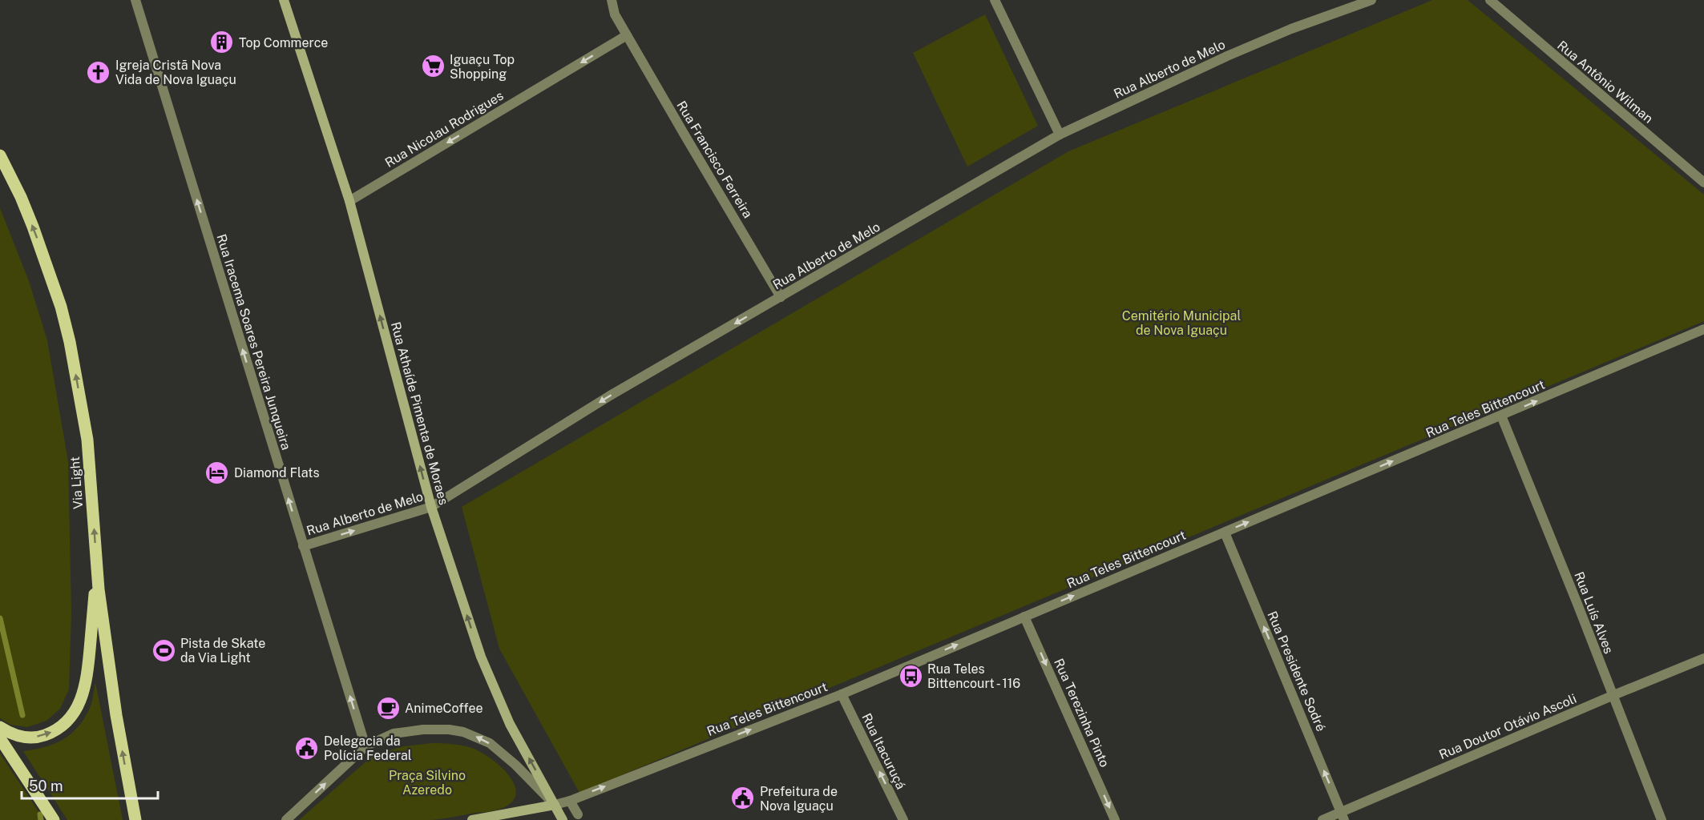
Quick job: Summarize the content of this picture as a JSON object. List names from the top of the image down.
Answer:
{
  "streets": {
    "main road": ["Rua Athaíde Pimenta de Moraes", "Via Light"],
    "street": [
      "Rua Alberto de Melo",
      "Rua Antônio Wilman",
      "Rua Nicolau Rodrigues",
      "Rua Francisco Ferreira",
      "Rua Iracema Soares Pereira Junqueira",
      "Rua Teles Bittencourt",
      "Rua Luís Alves",
      "Rua Presidente Sodré",
      "Rua Terezinha Pinto",
      "Rua Doutor Otávio Ascoli",
      "Rua Itacuruçá"
    ]
  },
  "crossings": [
    ["Rua Alberto de Melo", "Rua Francisco Ferreira"],
    ["Rua Alberto de Melo", "Rua Iracema Soares Pereira Junqueira"],
    ["Rua Alberto de Melo", "Rua Athaíde Pimenta de Moraes"],
    ["Rua Nicolau Rodrigues", "Rua Francisco Ferreira"],
    ["Rua Nicolau Rodrigues", "Rua Athaíde Pimenta de Moraes"],
    ["Rua Teles Bittencourt", "Rua Athaíde Pimenta de Moraes"],
    ["Rua Teles Bittencourt", "Rua Luís Alves"],
    ["Rua Teles Bittencourt", "Rua Presidente Sodré"],
    ["Rua Teles Bittencourt", "Rua Terezinha Pinto"],
    ["Rua Teles Bittencourt", "Rua Itacuruçá"],
    ["Rua Luís Alves", "Rua Doutor Otávio Ascoli"],
    ["Rua Presidente Sodré", "Rua Doutor Otávio Ascoli"]
  ],
  "one_way": [
    "Rua Nicolau Rodrigues",
    "Rua Iracema Soares Pereira Junqueira",
    "Rua Teles Bittencourt",
    "Rua Athaíde Pimenta de Moraes",
    "Via Light",
    "Rua Presidente Sodré",
    "Rua Terezinha Pinto",
    "Rua Itacuruçá"
  ],
  "parks": ["Cemitério Municipal de Nova Iguaçu", "Praça Silvino Azeredo"],
  "places": {
    "building": ["Top Commerce"],
    "supermarket": ["Iguaçu Top Shopping"],
    "church": ["Igreja Cristã Nova Vida de Nova Iguaçu"],
    "hotel": ["Diamond Flats"],
    "sports": ["Pista de Skate da Via Light"],
    "bus stop": ["Rua Teles Bittencourt - 116"],
    "cafe": ["AnimeCoffee"],
    "public building": ["Delegacia da Polícia Federal", "Prefeitura de Nova Iguaçu"]
  },
  "scale_bar": "50 m"
}
